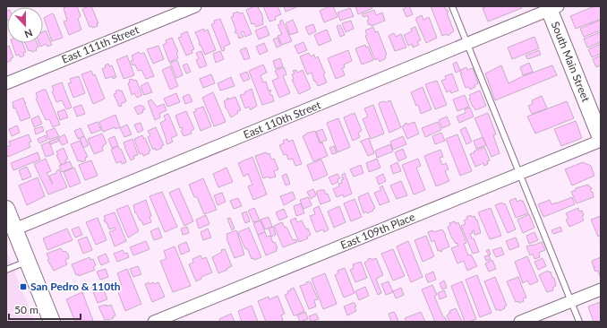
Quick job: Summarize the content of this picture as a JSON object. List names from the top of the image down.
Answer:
{
  "streets": {
    "main road": ["South Main Street"],
    "street": ["East 111th Street", "East 110th Street", "East 109th Place"]
  },
  "crossings": [
    ["South Main Street", "East 110th Street"],
    ["South Main Street", "East 109th Place"]
  ],
  "places": {
    "transit": ["San Pedro & 110th"]
  },
  "scale_bar": "50 m",
  "north": "bottom"
}
